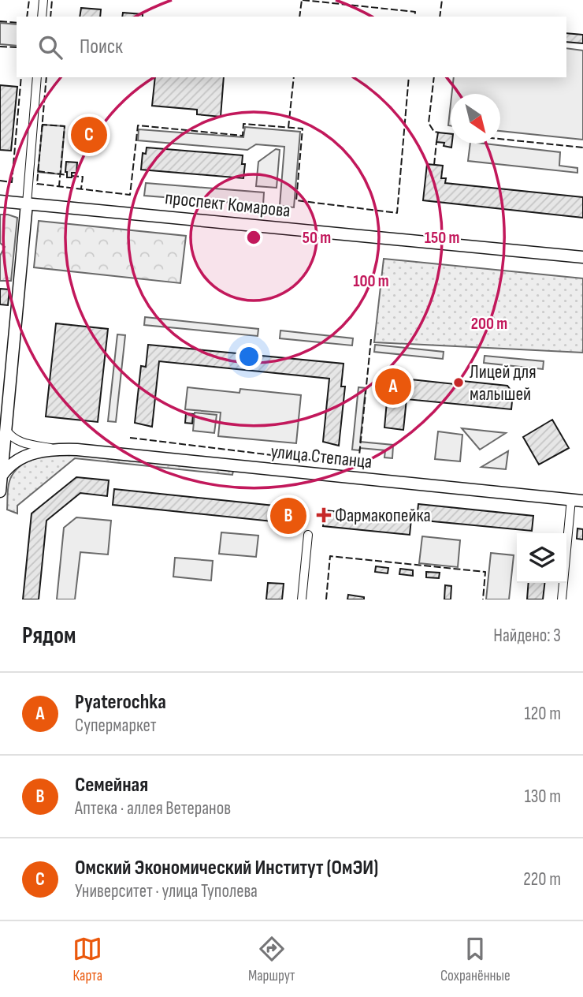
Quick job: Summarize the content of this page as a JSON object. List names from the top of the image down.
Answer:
{
  "streets": {
    "street": ["проспект Комарова", "улица Степанца"]
  },
  "places": {
    "other": ["Лицей для малышей"],
    "health": ["Фармакопейка"]
  },
  "north": "bottom right",
  "page": {
    "search": "Поиск",
    "pins": ["C", "A", "B"],
    "heading": ["Рядом", "Найдено: 3"],
    "list": [
      {
        "mark": "A",
        "name": "Pyaterochka",
        "note": "Супермаркет",
        "value": "120 m"
      },
      {
        "mark": "B",
        "name": "Семейная",
        "note": "Аптека · аллея Ветеранов",
        "value": "130 m"
      },
      {
        "mark": "C",
        "name": "Омский Экономический Институт (ОмЭИ)",
        "note": "Университет · улица Туполева",
        "value": "220 m"
      }
    ],
    "nav": ["Карта", "Маршрут", "Сохранённые"]
  },
  "rings": [
    "50 m",
    "150 m",
    "100 m",
    "200 m"
  ]
}
